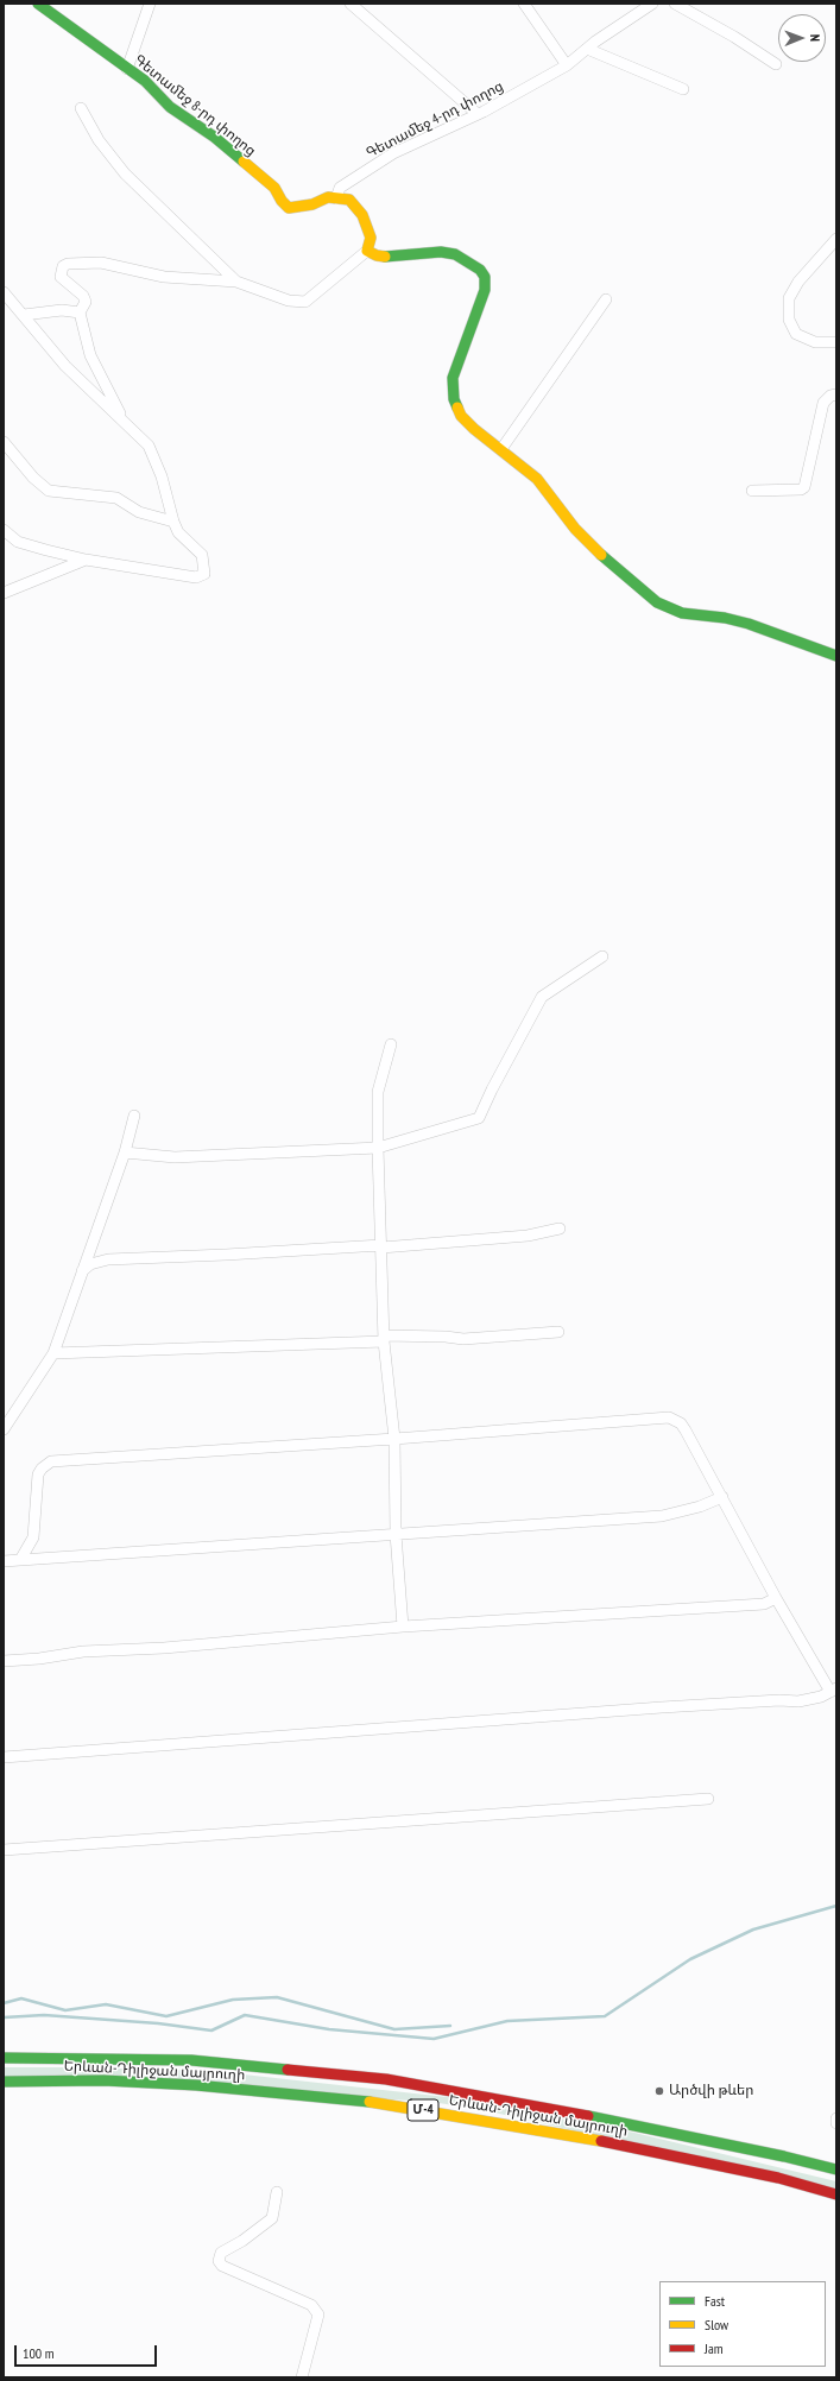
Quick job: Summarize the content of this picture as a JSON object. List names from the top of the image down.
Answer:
{
  "streets": {
    "main road": ["Գետամեջ 8-րդ փողոց", "Երևան-Դիլիջան մայրուղի", "Մ-4"],
    "street": ["Գետամեջ 4-րդ փողոց"]
  },
  "crossings": [
    ["Գետամեջ 8-րդ փողոց", "Գետամեջ 4-րդ փողոց"]
  ],
  "places": ["Արծվի թևեր"],
  "legend": ["Fast", "Slow", "Jam"],
  "scale_bar": "100 m",
  "north": "right"
}
